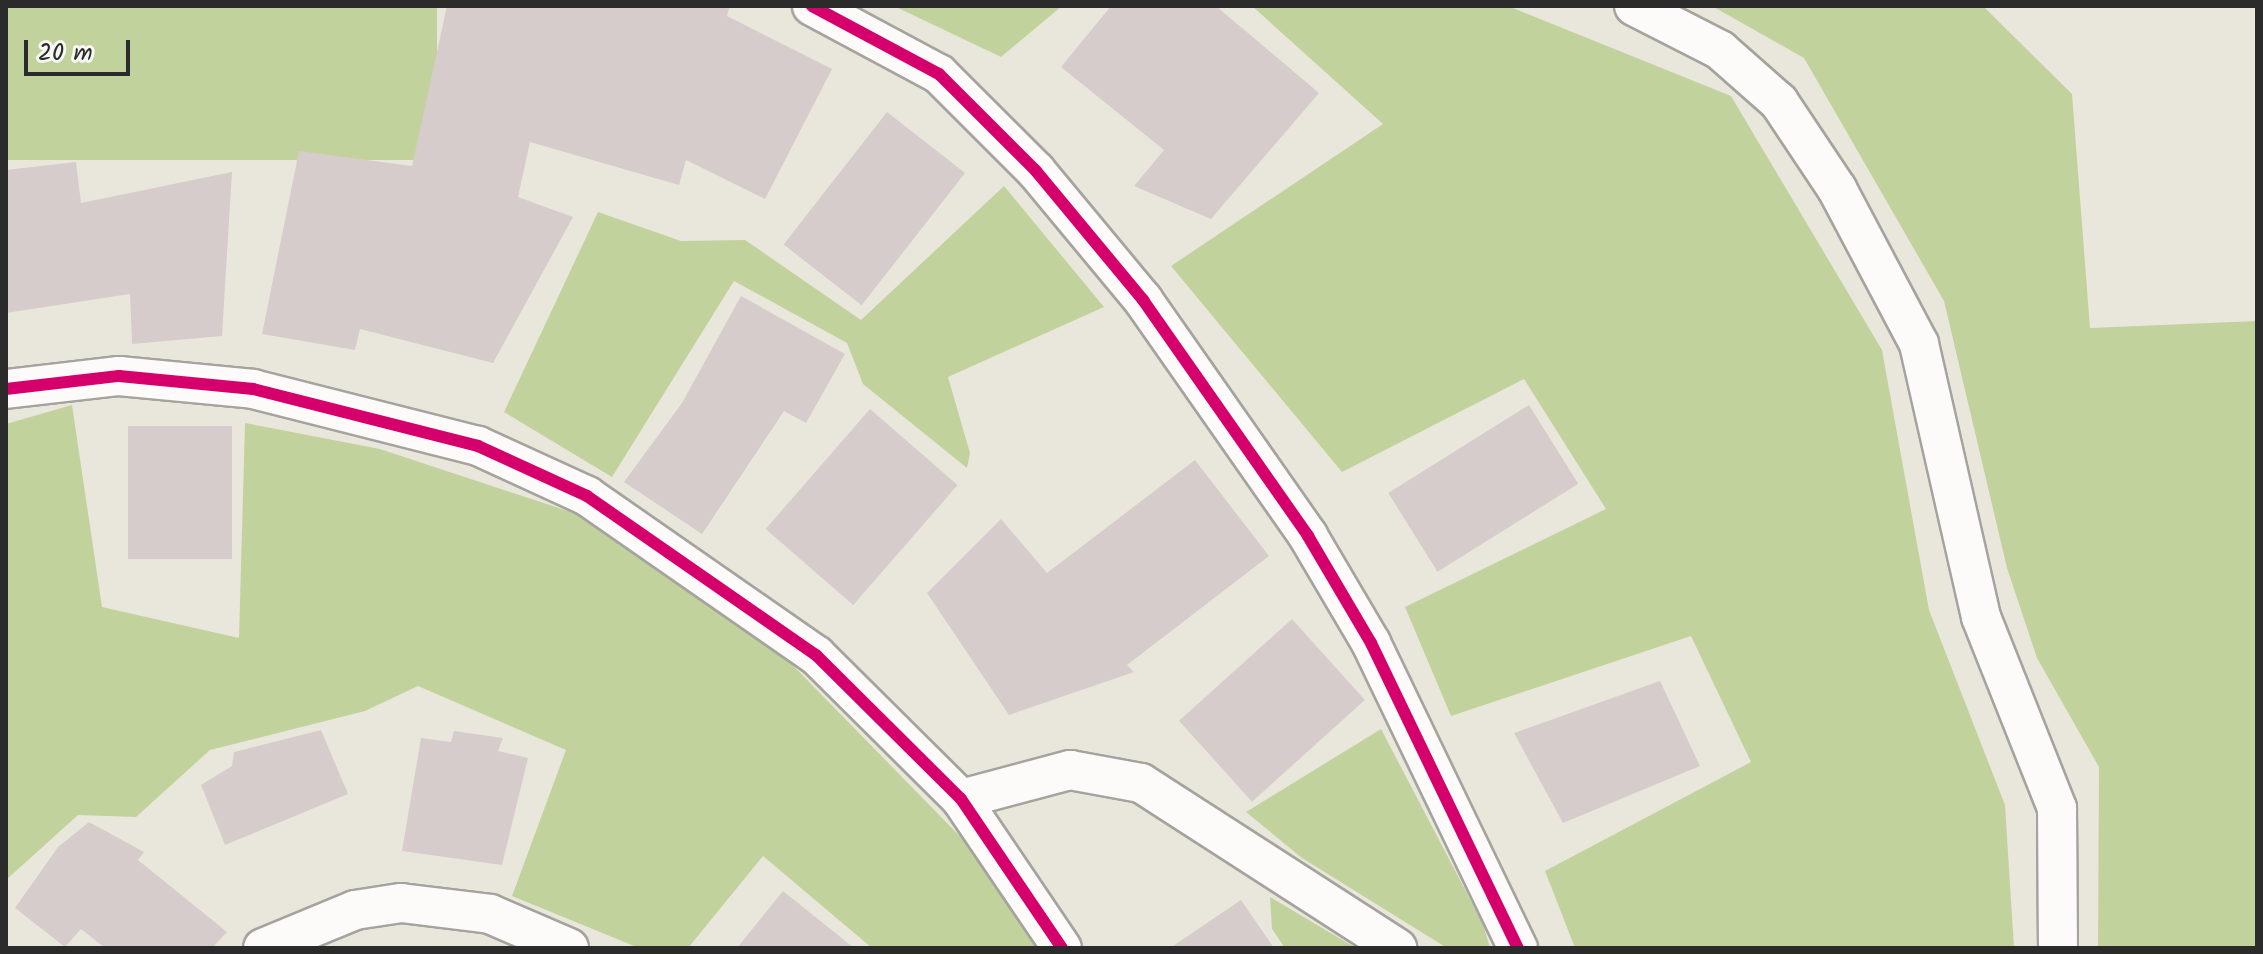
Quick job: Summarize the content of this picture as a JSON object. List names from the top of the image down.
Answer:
{
  "scale_bar": "20 m"
}
